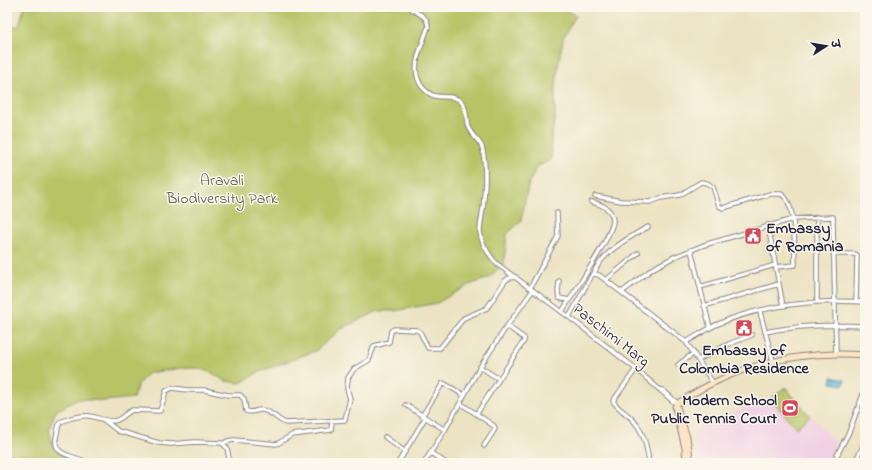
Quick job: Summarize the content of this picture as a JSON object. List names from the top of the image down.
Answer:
{
  "streets": {
    "street": ["Paschimi Marg"]
  },
  "parks": ["Aravali Biodiversity Park"],
  "places": {
    "public building": ["Embassy of Romania", "Embassy of Colombia Residence"],
    "sports": ["Modern School Public Tennis Court"]
  },
  "north": "right"
}
